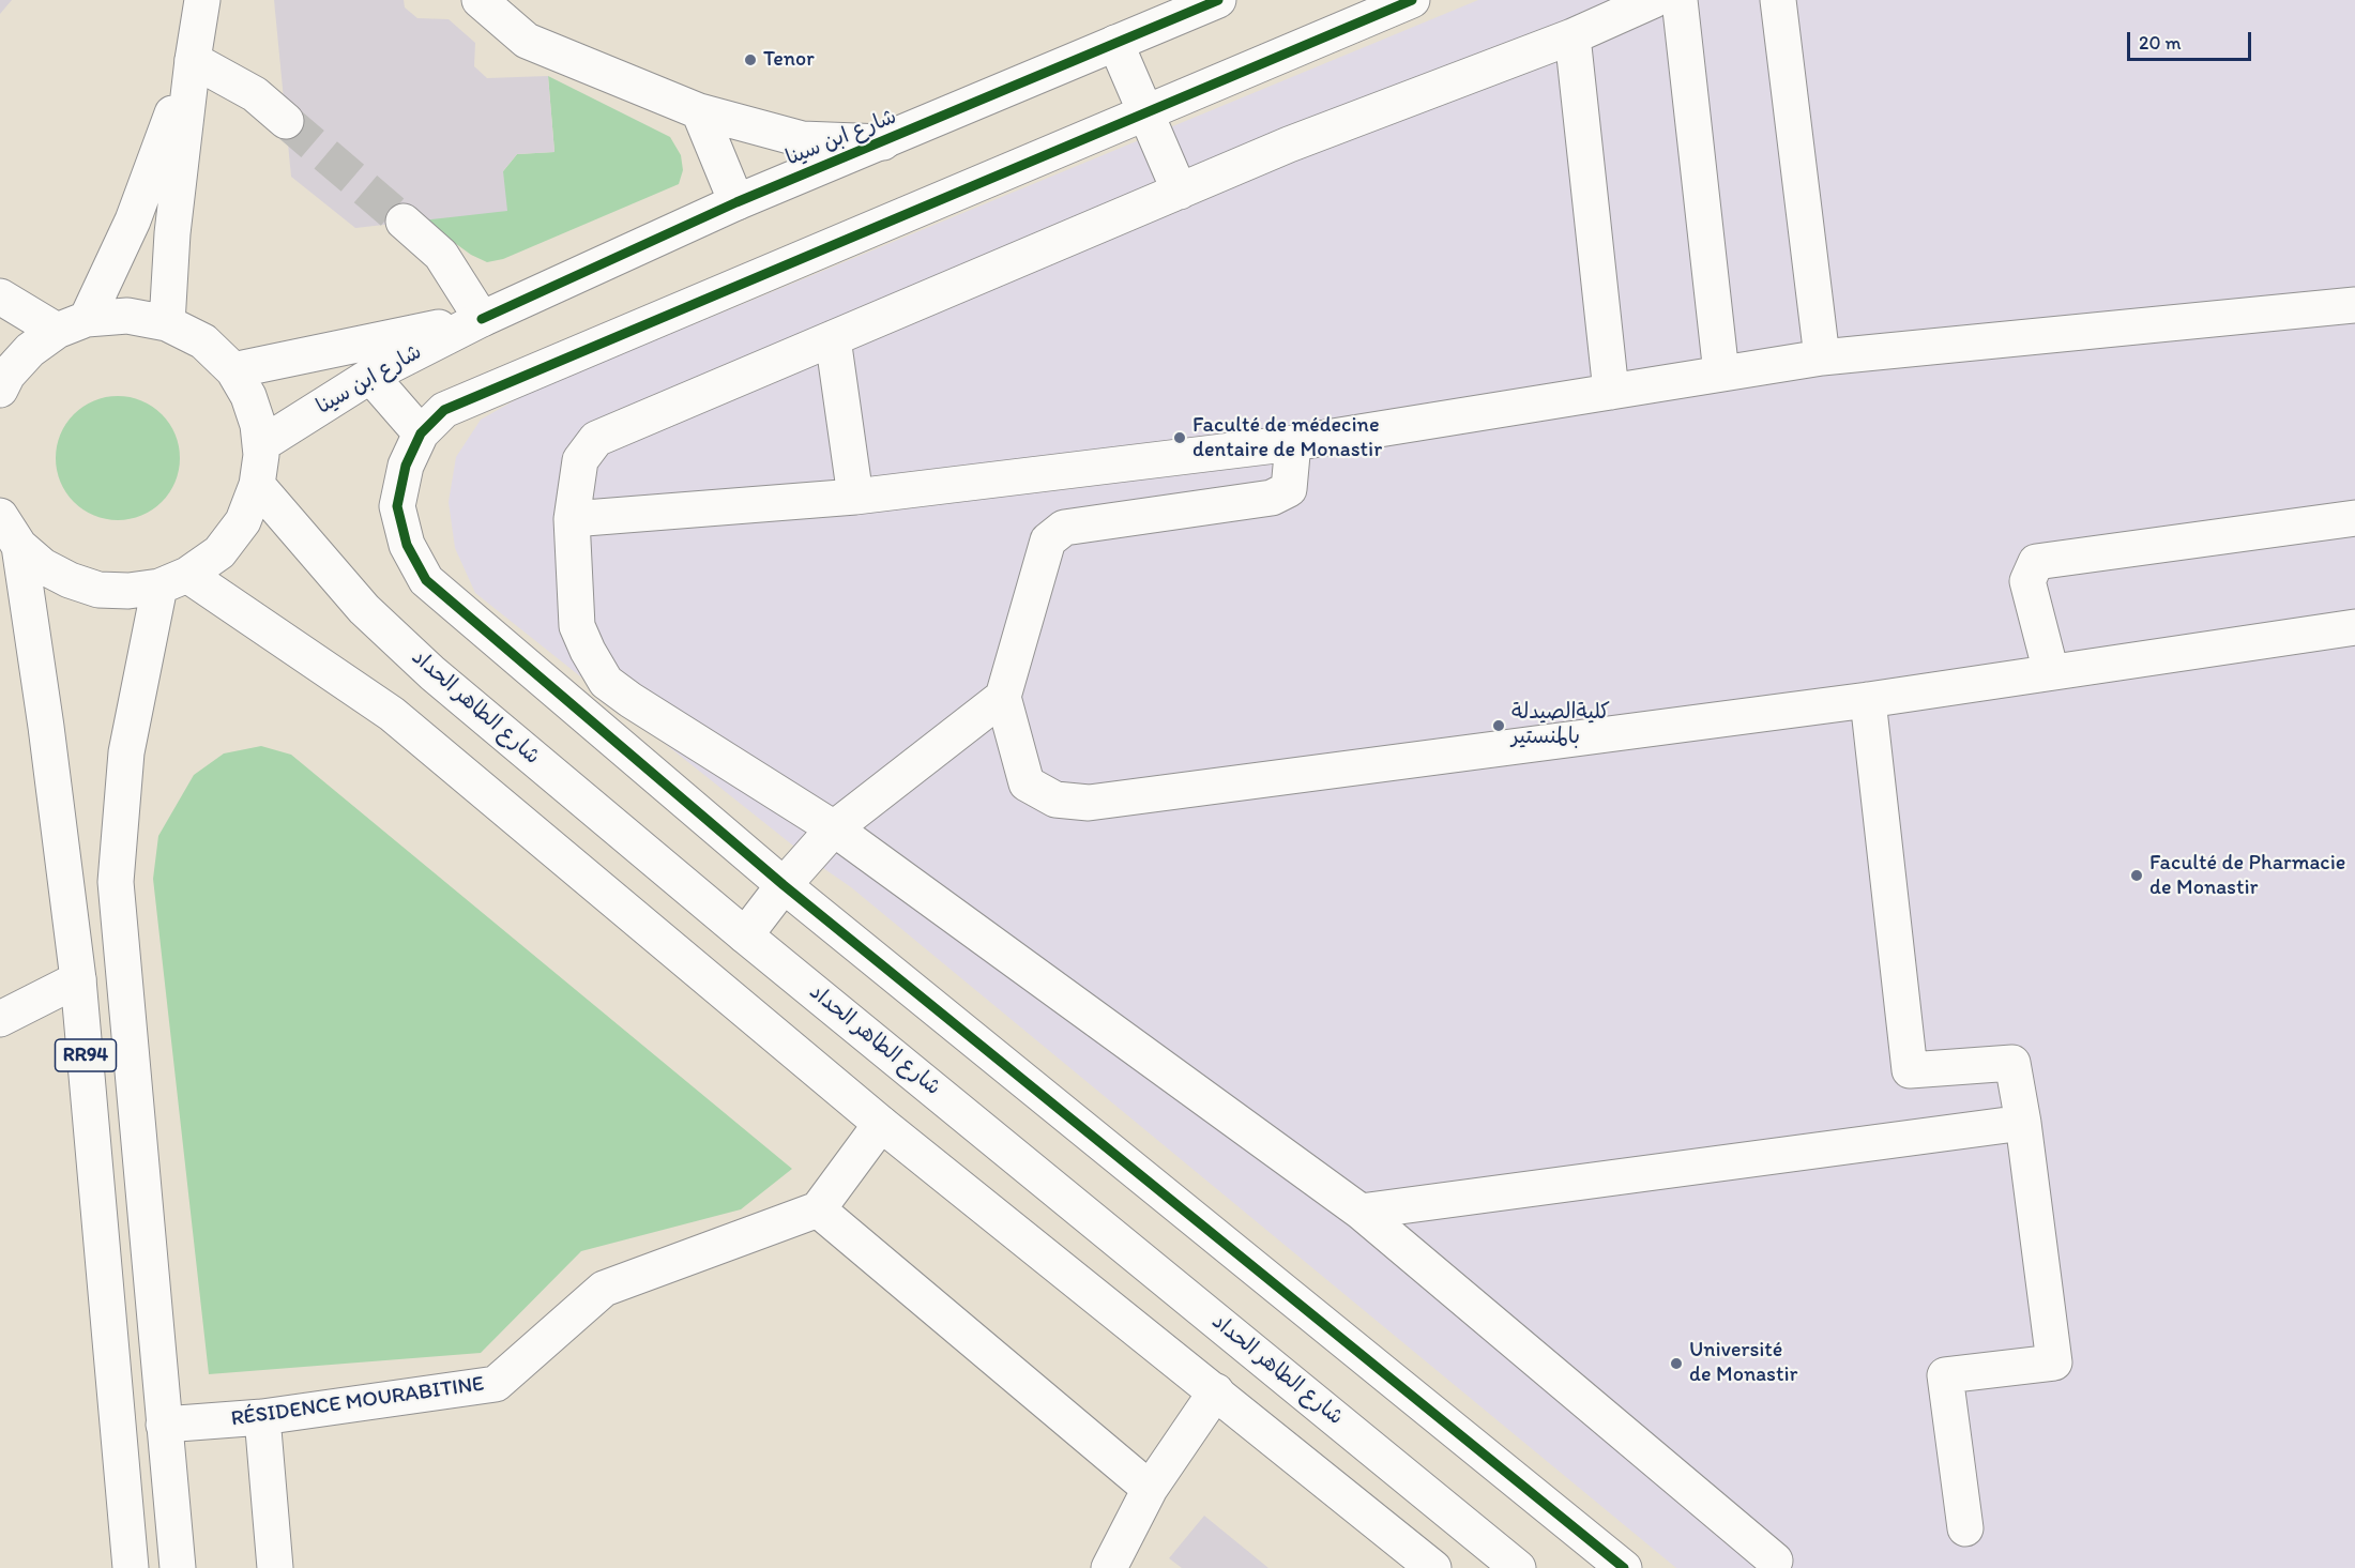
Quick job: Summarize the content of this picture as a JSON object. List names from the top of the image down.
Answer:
{
  "streets": {
    "main road": [
      "شارع ابن سينا",
      "شارع الطاهر الحداد",
      "RR94",
      "RÉSIDENCE MOURABITINE"
    ]
  },
  "crossings": [
    ["RR94", "RÉSIDENCE MOURABITINE"]
  ],
  "places": [
    "Tenor",
    "Faculté de médecine dentaire de Monastir",
    "كليةالصيدلة بالمنستير",
    "Faculté de Pharmacie de Monastir",
    "Université de Monastir"
  ],
  "scale_bar": "20 m"
}
